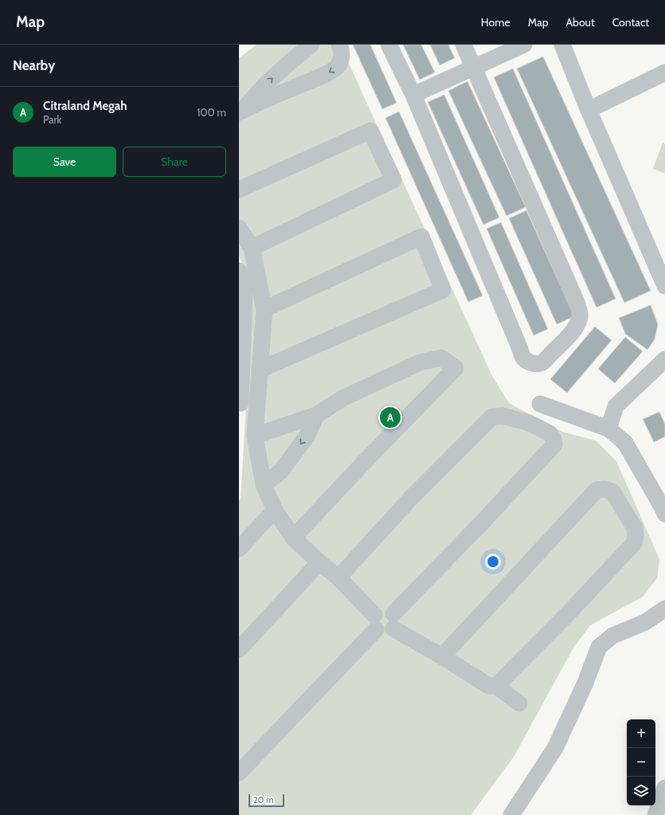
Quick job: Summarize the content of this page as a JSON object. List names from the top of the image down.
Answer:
{
  "scale_bar": "20 m",
  "page": {
    "header": "Map",
    "nav": [
      "Home",
      "Map",
      "About",
      "Contact"
    ],
    "heading": "Nearby",
    "list": [
      {
        "mark": "A",
        "name": "Citraland Megah",
        "note": "Park",
        "value": "100 m"
      }
    ],
    "buttons": ["Save", "Share"],
    "pins": "A",
    "map_buttons": ["+", "−"],
    "scale": "20 m"
  }
}
